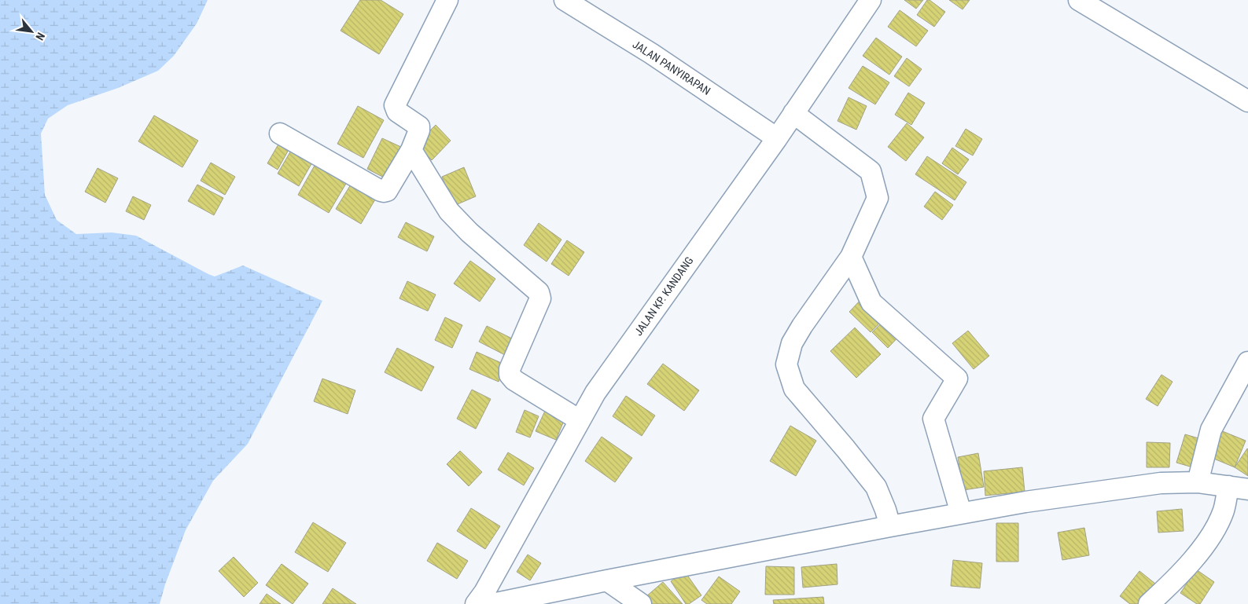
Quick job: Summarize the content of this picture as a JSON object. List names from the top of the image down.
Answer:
{
  "streets": {
    "street": ["JALAN PANYIRAPAN", "JALAN KP. KANDANG"]
  },
  "crossings": [
    ["JALAN PANYIRAPAN", "JALAN KP. KANDANG"]
  ],
  "north": "bottom right"
}
